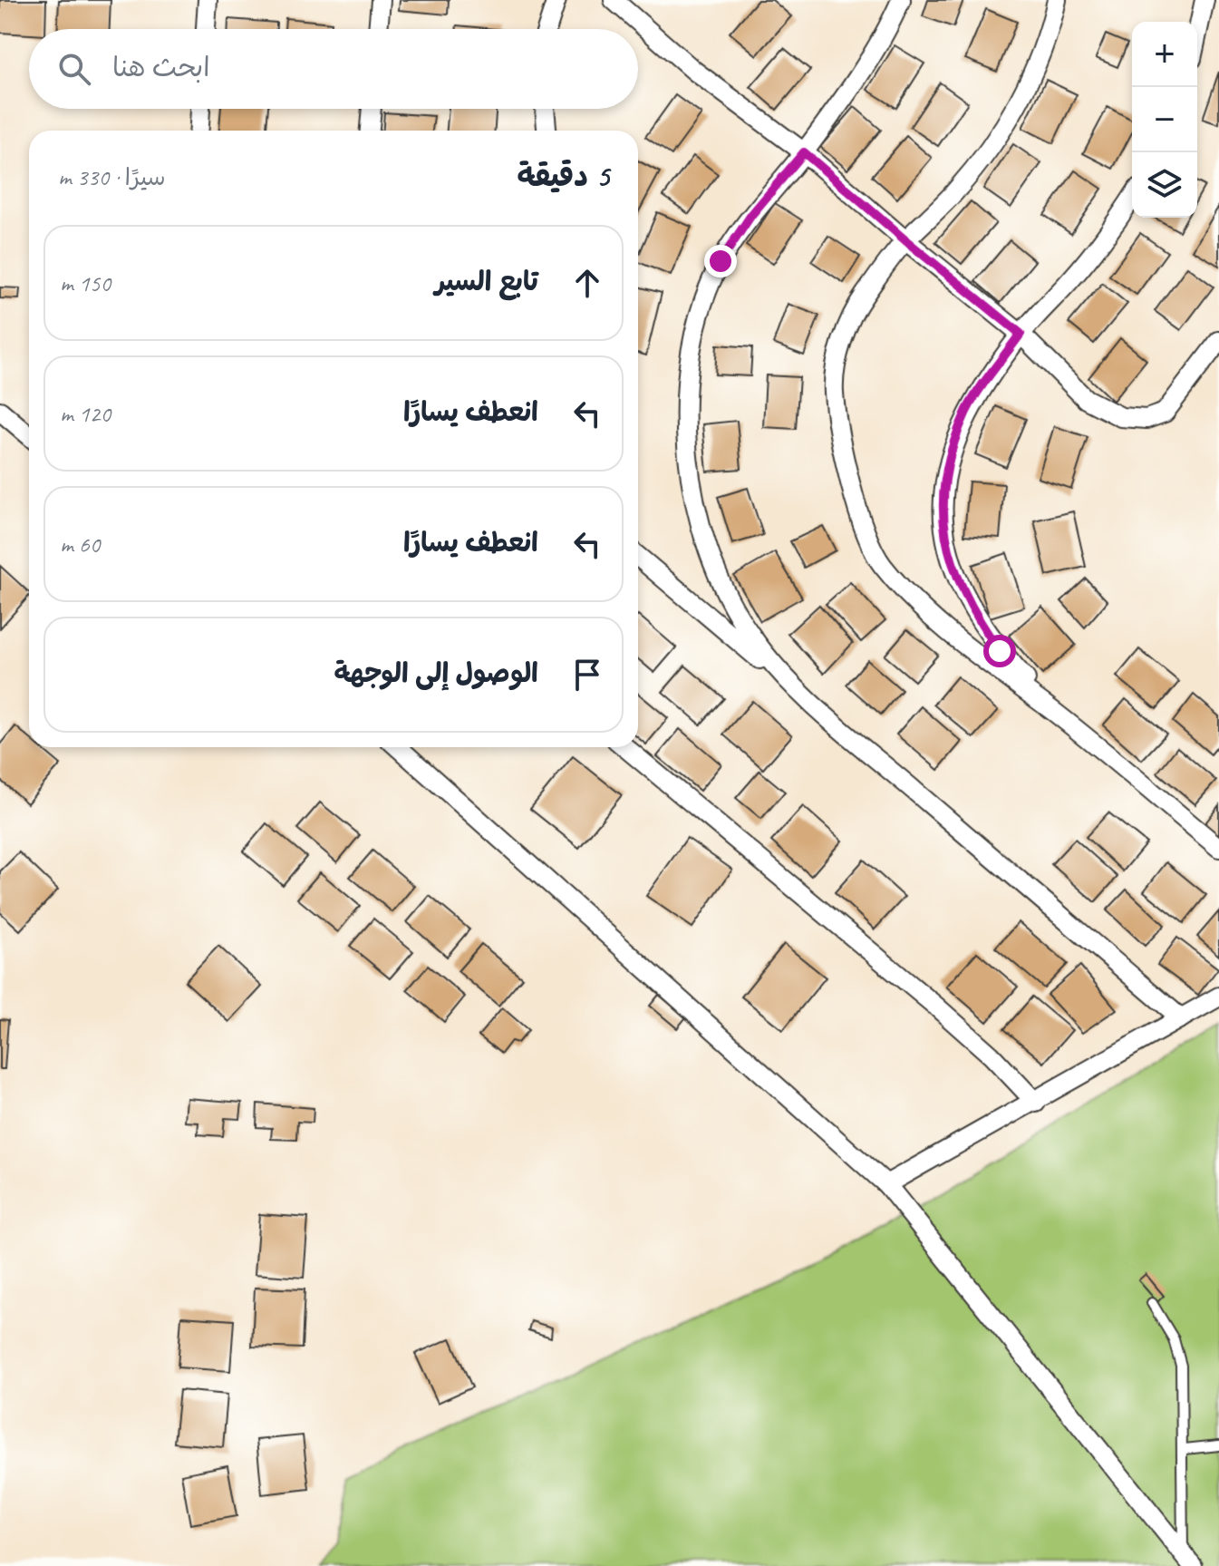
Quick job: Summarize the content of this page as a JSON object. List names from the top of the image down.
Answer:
{
  "page": {
    "map_buttons": ["+", "−"],
    "search": "ابحث هنا",
    "heading": ["5 دقيقة", "سيرًا · 330 m"],
    "list": [
      ["تابع السير", "150 m"],
      ["انعطف يسارًا", "120 m"],
      ["انعطف يسارًا", "60 m"],
      "الوصول إلى الوجهة"
    ]
  }
}
